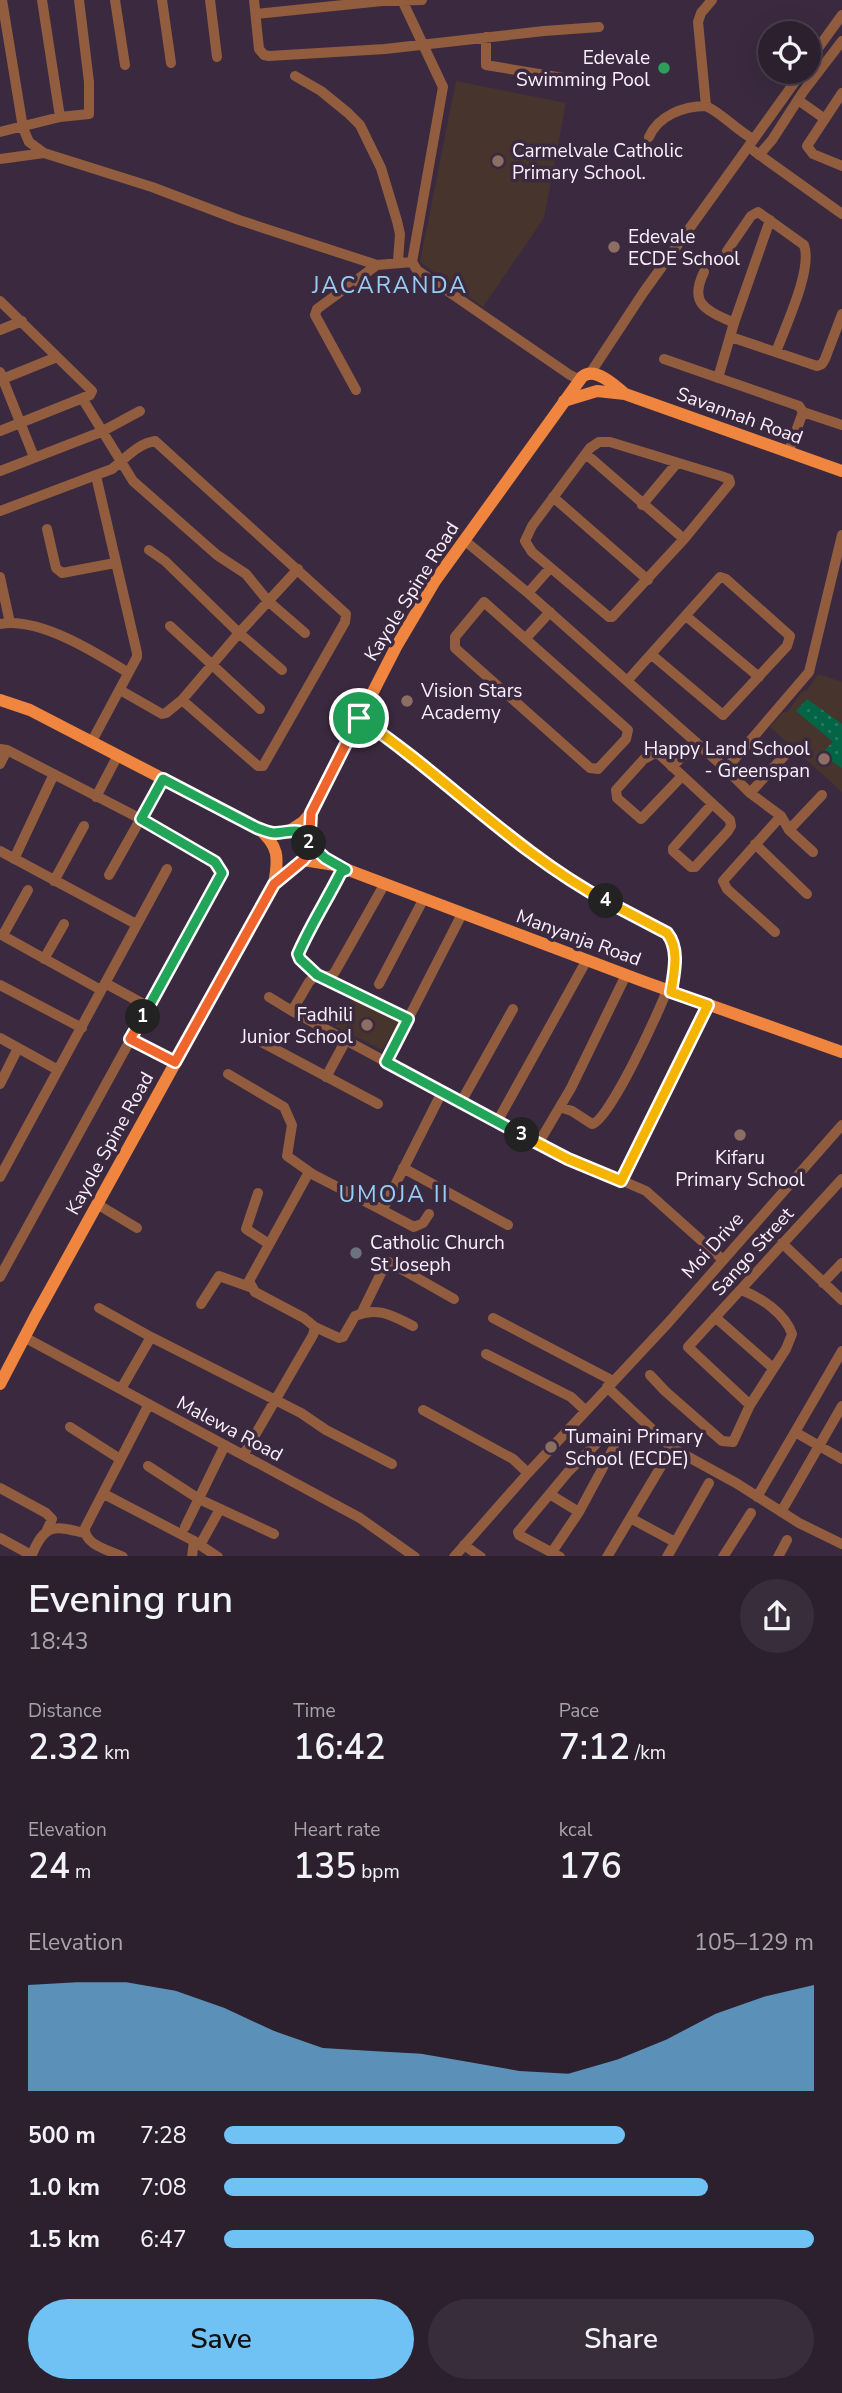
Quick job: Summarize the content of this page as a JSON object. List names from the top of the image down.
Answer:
{
  "streets": {
    "main road": ["Savannah Road", "Kayole Spine Road", "Manyanja Road"],
    "street": ["Moi Drive", "Sango Street", "Malewa Road"]
  },
  "crossings": [
    ["Savannah Road", "Kayole Spine Road"],
    ["Kayole Spine Road", "Malewa Road"]
  ],
  "districts": ["JACARANDA", "UMOJA II"],
  "places": [
    "Edevale Swimming Pool",
    "Carmelvale Catholic Primary School.",
    "Edevale ECDE School",
    "Vision Stars Academy",
    "Happy Land School - Greenspan",
    "Fadhili Junior School",
    "Kifaru Primary School",
    "Catholic Church St Joseph",
    "Tumaini Primary School (ECDE)"
  ],
  "page": {
    "pins": [
      "2",
      "4",
      "1",
      "3"
    ],
    "heading": ["Evening run", "18:43"],
    "stats": [
      ["Distance", "2.32 km"],
      ["Time", "16:42"],
      ["Pace", "7:12 /km"],
      ["Elevation", "24 m"],
      ["Heart rate", "135 bpm"],
      ["kcal", "176"]
    ],
    "chart": ["Elevation", "105–129 m"],
    "list": [
      {
        "name": "500 m",
        "note": "7:28"
      },
      {
        "name": "1.0 km",
        "note": "7:08"
      },
      {
        "name": "1.5 km",
        "note": "6:47"
      }
    ],
    "buttons": ["Save", "Share"]
  }
}
